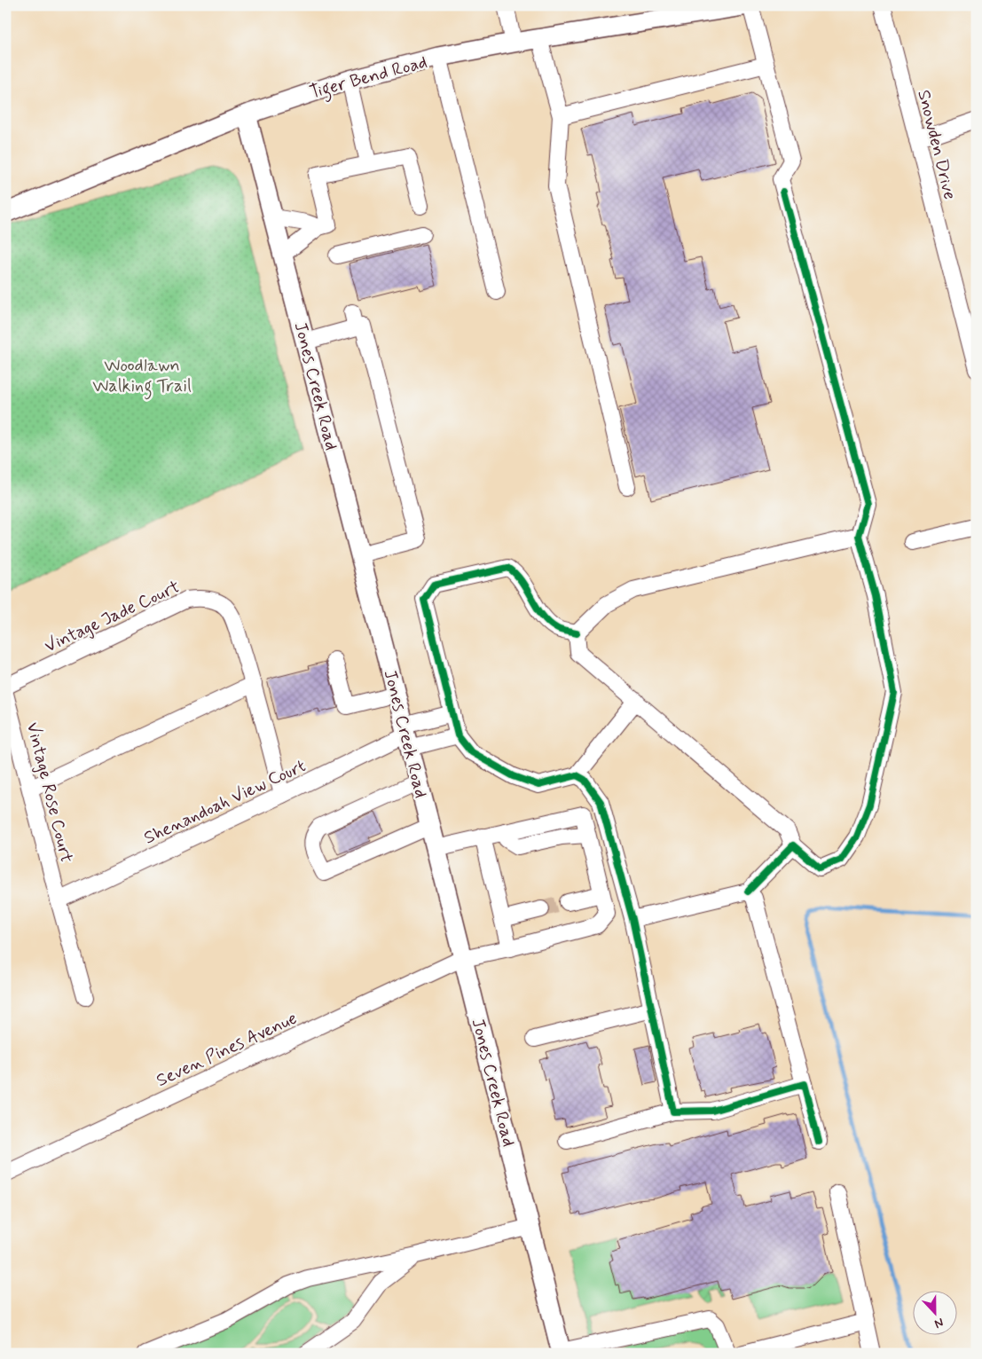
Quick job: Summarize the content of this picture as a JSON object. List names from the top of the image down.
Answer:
{
  "streets": {
    "main road": ["Tiger Bend Road", "Jones Creek Road"],
    "street": [
      "Snowden Drive",
      "Vintage Jade Court",
      "Vintage Rose Court",
      "Shenandoah View Court",
      "Seven Pines Avenue"
    ]
  },
  "crossings": [
    ["Tiger Bend Road", "Jones Creek Road"],
    ["Jones Creek Road", "Shenandoah View Court"],
    ["Jones Creek Road", "Seven Pines Avenue"],
    ["Vintage Jade Court", "Shenandoah View Court"],
    ["Vintage Rose Court", "Shenandoah View Court"]
  ],
  "parks": ["Woodlawn Walking Trail"],
  "north": "bottom"
}
